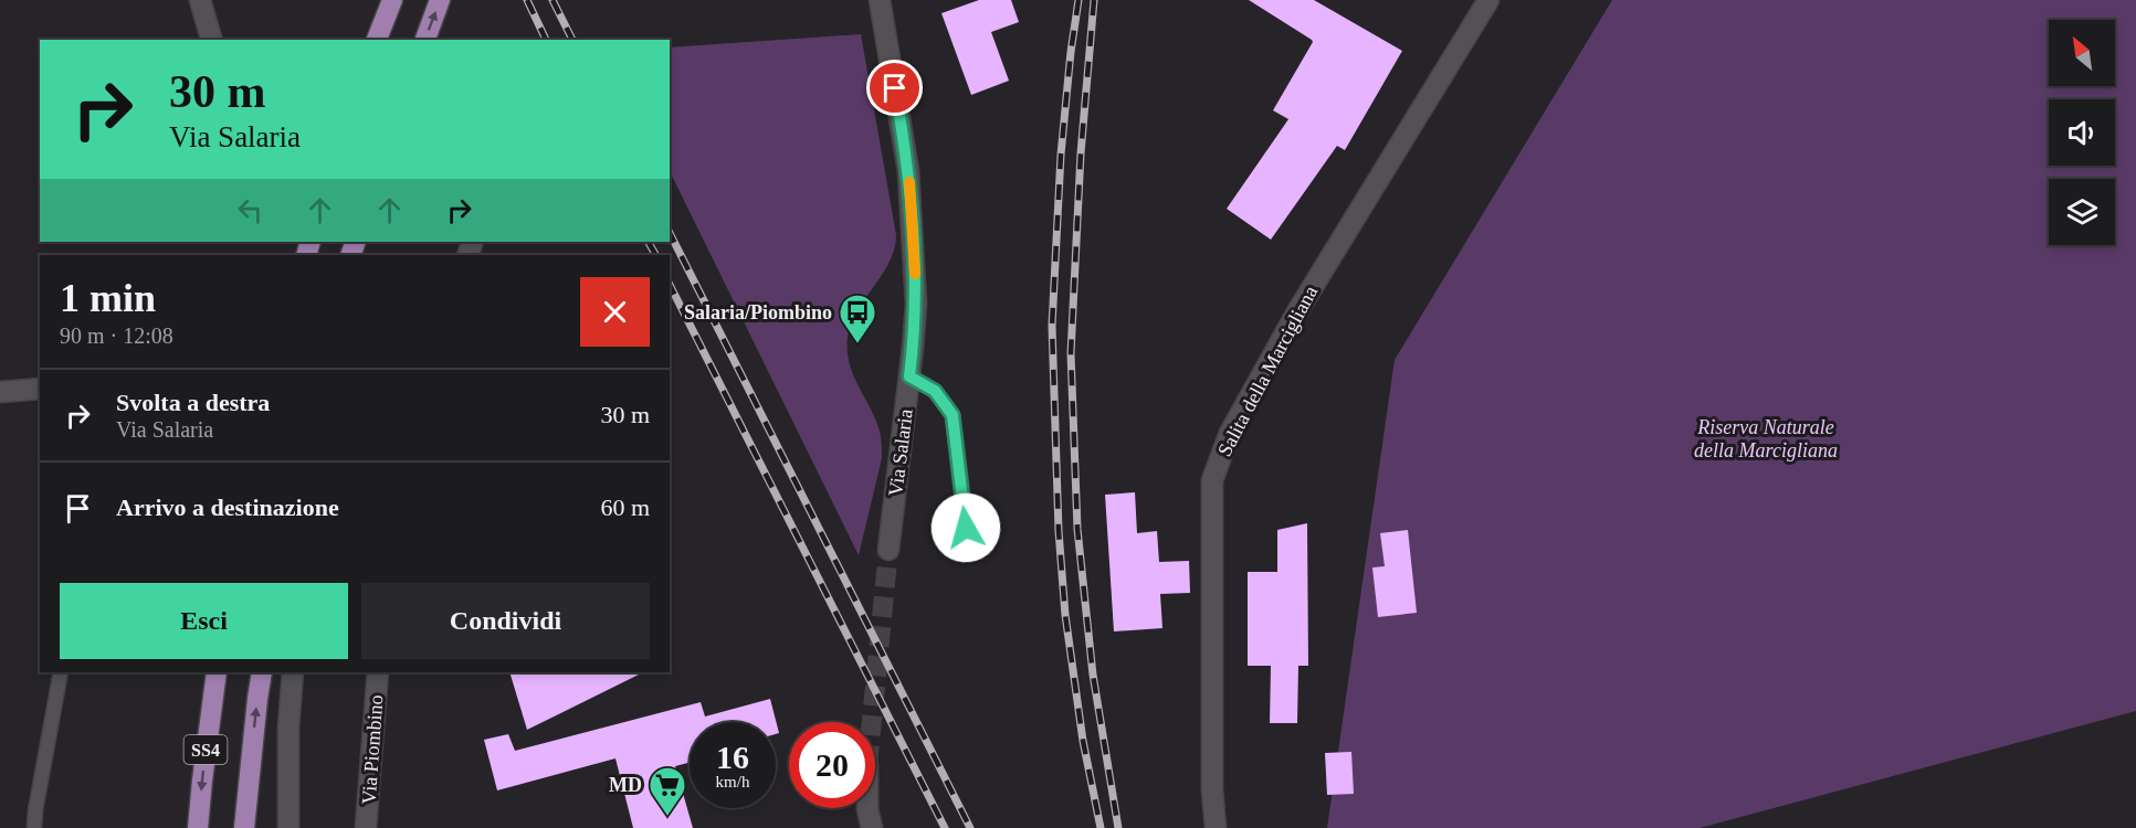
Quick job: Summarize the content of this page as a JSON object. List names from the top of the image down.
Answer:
{
  "streets": {
    "main road": ["SS4"],
    "street": ["Salita della Marcigliana", "Via Salaria", "Via Piombino"]
  },
  "parks": ["Riserva Naturale della Marcigliana"],
  "places": {
    "bus stop": ["Salaria/Piombino"],
    "supermarket": ["MD"]
  },
  "north": "top left",
  "page": {
    "turn": ["30 m", "Via Salaria"],
    "heading": ["1 min", "90 m · 12:08"],
    "list": [
      {
        "name": "Svolta a destra",
        "note": "Via Salaria",
        "value": "30 m"
      },
      {
        "name": "Arrivo a destinazione",
        "value": "60 m"
      }
    ],
    "buttons": ["Esci", "Condividi"],
    "speed": "16 km/h",
    "limit": "20"
  }
}
